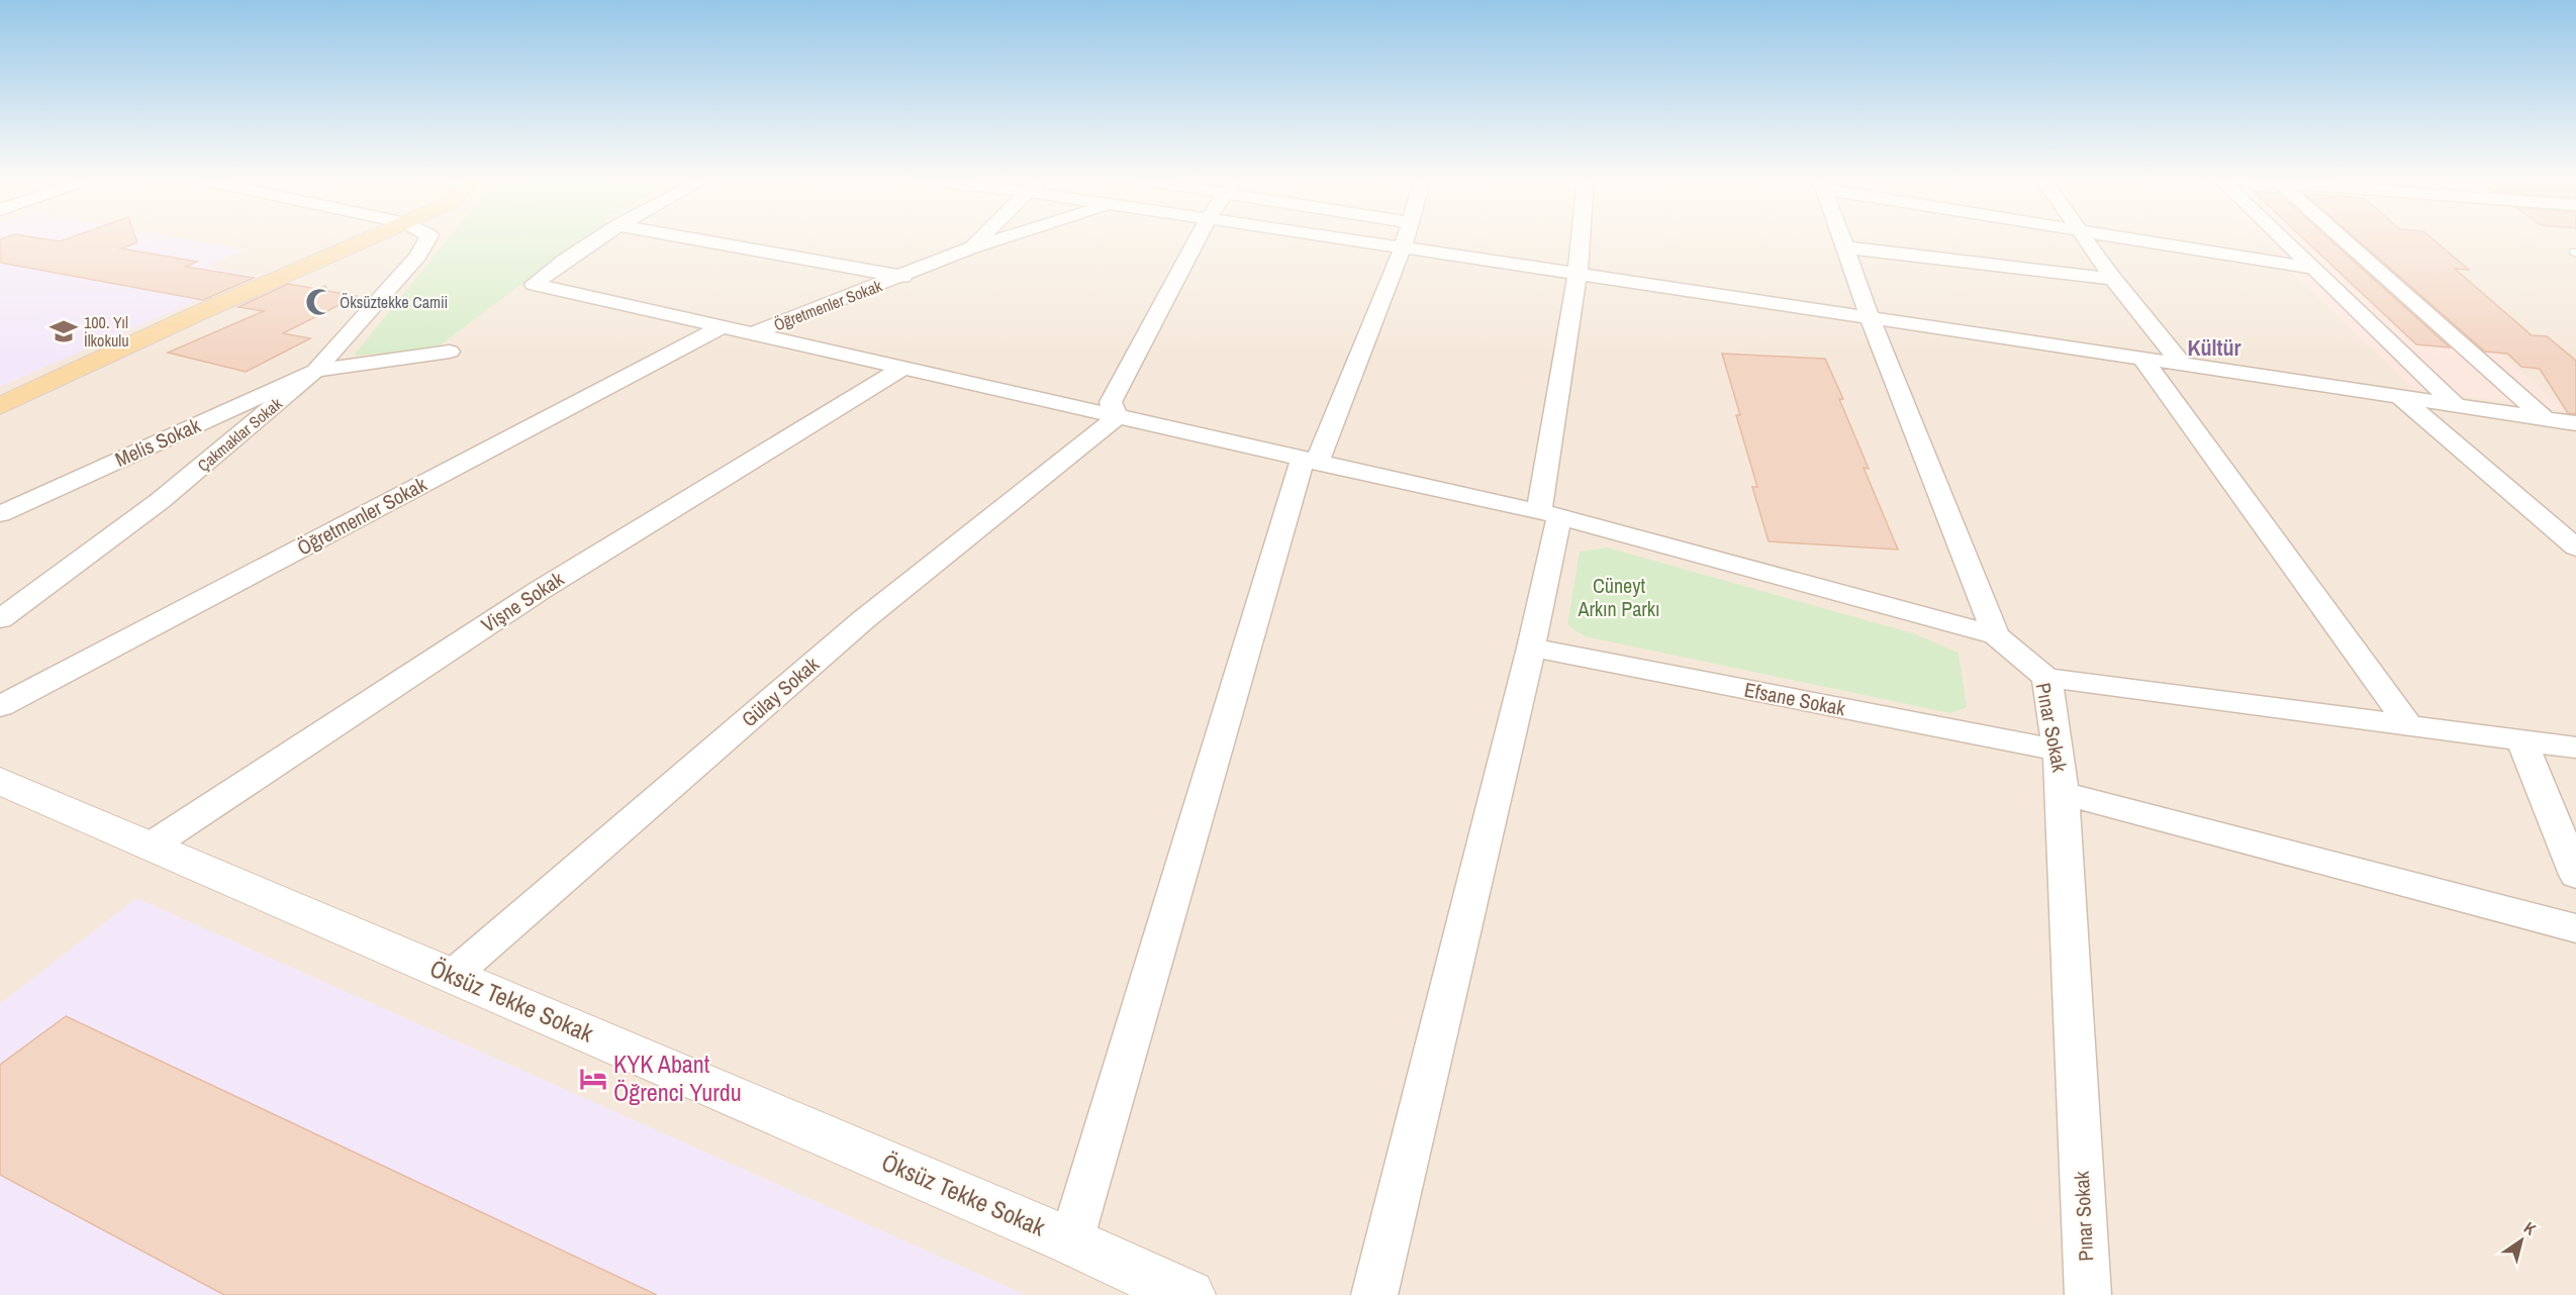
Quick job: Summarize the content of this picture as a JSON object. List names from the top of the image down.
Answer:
{
  "streets": {
    "main road": ["Öksüz Tekke Sokak"],
    "street": [
      "Öğretmenler Sokak",
      "Çakmaklar Sokak",
      "Melis Sokak",
      "Vişne Sokak",
      "Gülay Sokak",
      "Efsane Sokak",
      "Pınar Sokak"
    ]
  },
  "crossings": [
    ["Çakmaklar Sokak", "Melis Sokak"],
    ["Vişne Sokak", "Öksüz Tekke Sokak"],
    ["Gülay Sokak", "Öksüz Tekke Sokak"],
    ["Efsane Sokak", "Pınar Sokak"]
  ],
  "districts": ["Kültür"],
  "parks": ["Cüneyt Arkın Parkı"],
  "places": {
    "mosque": ["Öksüztekke Camii"],
    "school or university": ["100. Yıl İlkokulu"],
    "hotel": ["KYK Abant Öğrenci Yurdu"]
  },
  "north": "top right"
}
